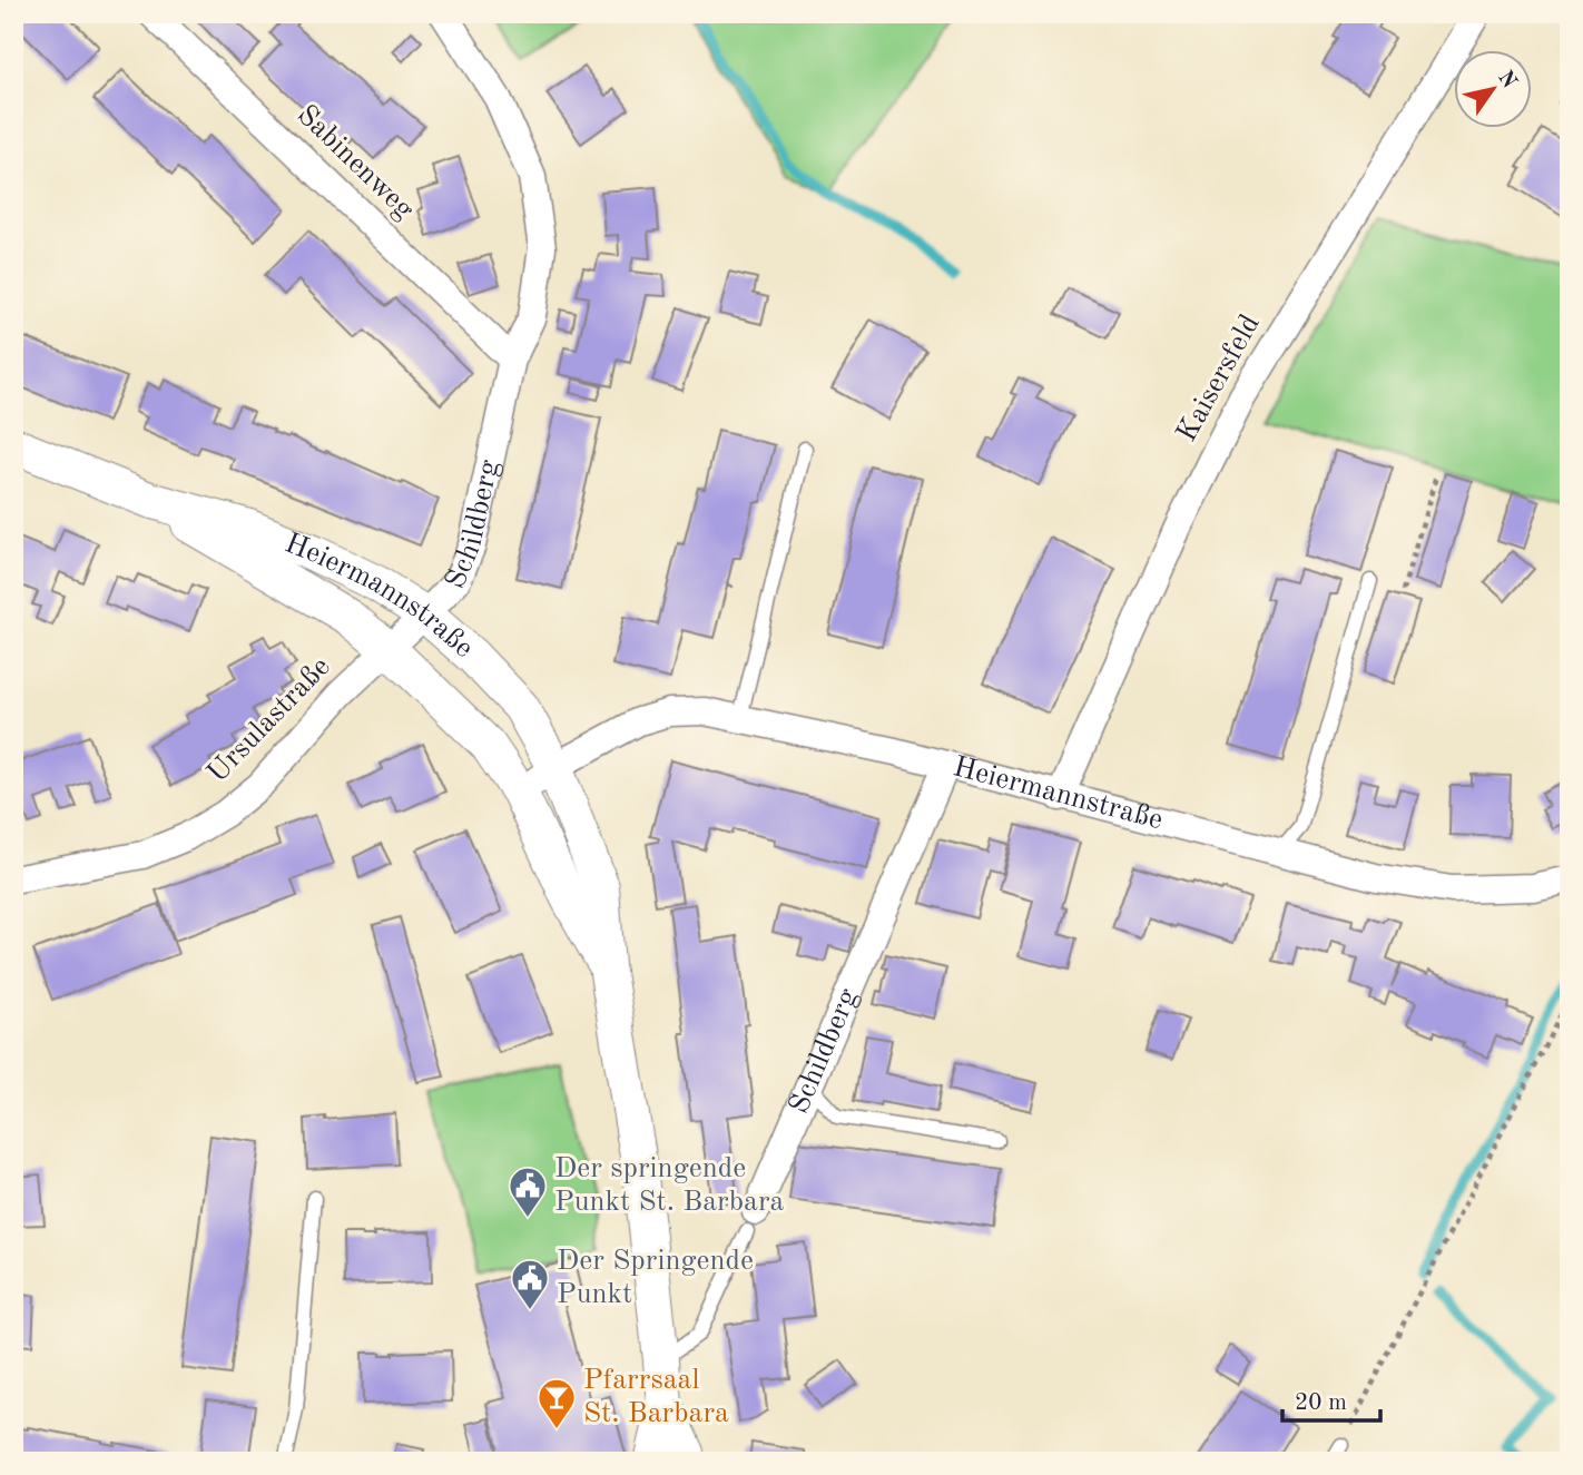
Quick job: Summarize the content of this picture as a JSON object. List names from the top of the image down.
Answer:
{
  "streets": {
    "street": [
      "Sabinenweg",
      "Kaisersfeld",
      "Schildberg",
      "Heiermannstraße",
      "Ursulastraße"
    ]
  },
  "crossings": [
    ["Sabinenweg", "Schildberg"],
    ["Kaisersfeld", "Heiermannstraße"],
    ["Schildberg", "Heiermannstraße"],
    ["Schildberg", "Ursulastraße"],
    ["Heiermannstraße", "Ursulastraße"]
  ],
  "places": {
    "public building": ["Der springende Punkt St. Barbara", "Der Springende Punkt"],
    "bar": ["Pfarrsaal St. Barbara"]
  },
  "scale_bar": "20 m",
  "north": "top right"
}
